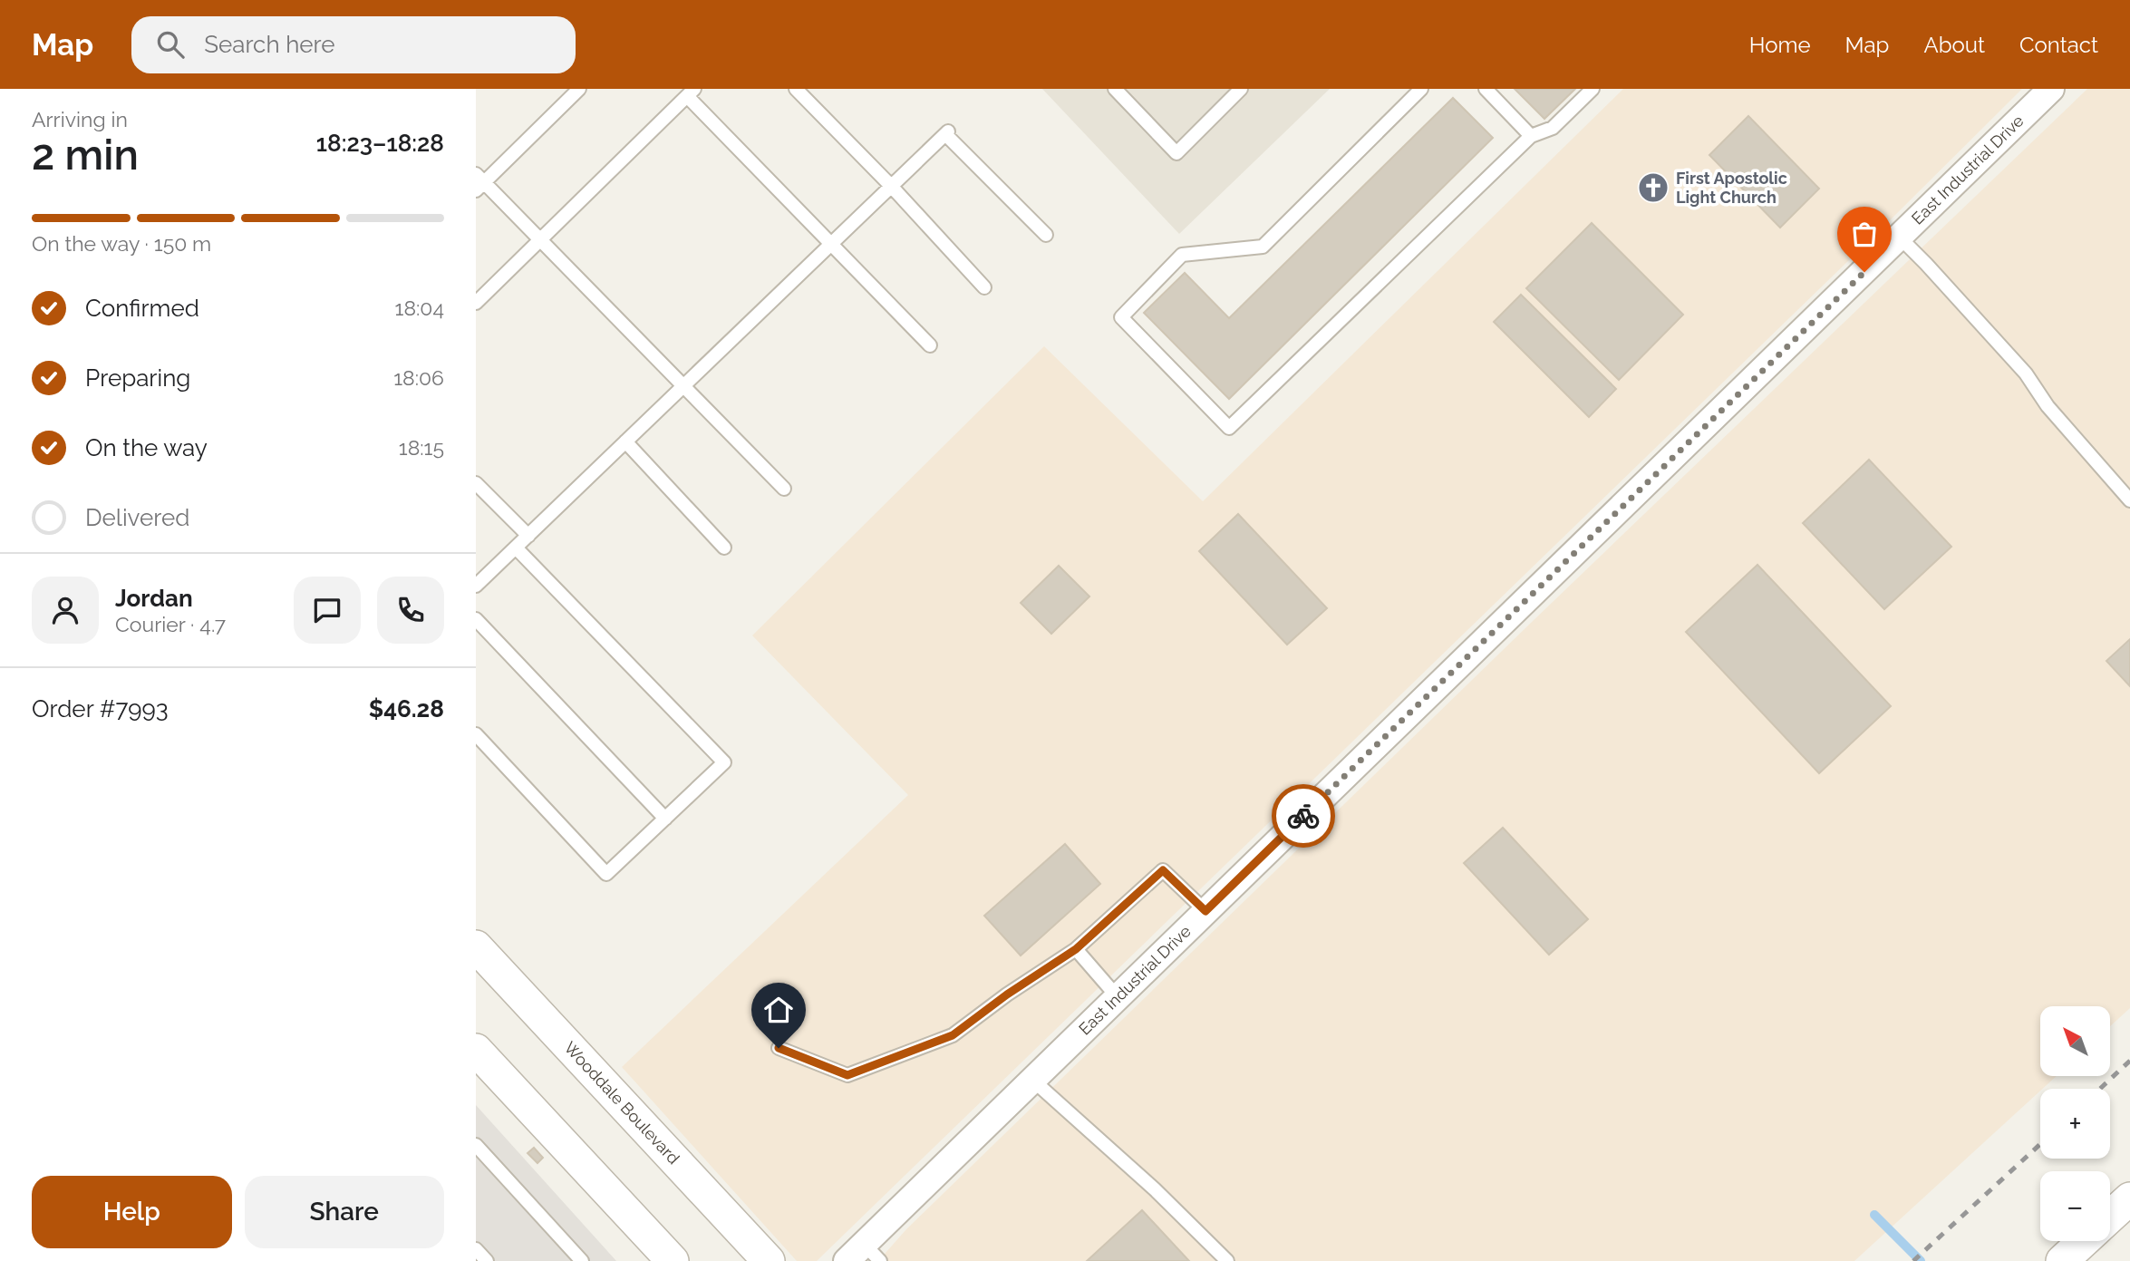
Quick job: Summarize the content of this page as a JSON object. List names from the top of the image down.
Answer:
{
  "streets": {
    "street": ["East Industrial Drive", "Wooddale Boulevard"]
  },
  "places": {
    "church": ["First Apostolic Light Church"]
  },
  "north": "top left",
  "page": {
    "header": "Map",
    "search": "Search here",
    "nav": [
      "Home",
      "Map",
      "About",
      "Contact"
    ],
    "heading": ["2 min", "Arriving in", "18:23–18:28"],
    "panel": [
      "Jordan",
      "Courier · 4.7",
      "Order #7993",
      "$46.28"
    ],
    "bar": "On the way · 150 m",
    "list": [
      ["Confirmed", "18:04"],
      ["Preparing", "18:06"],
      ["On the way", "18:15"],
      "Delivered"
    ],
    "map_buttons": ["+", "−"],
    "buttons": ["Help", "Share"]
  }
}
